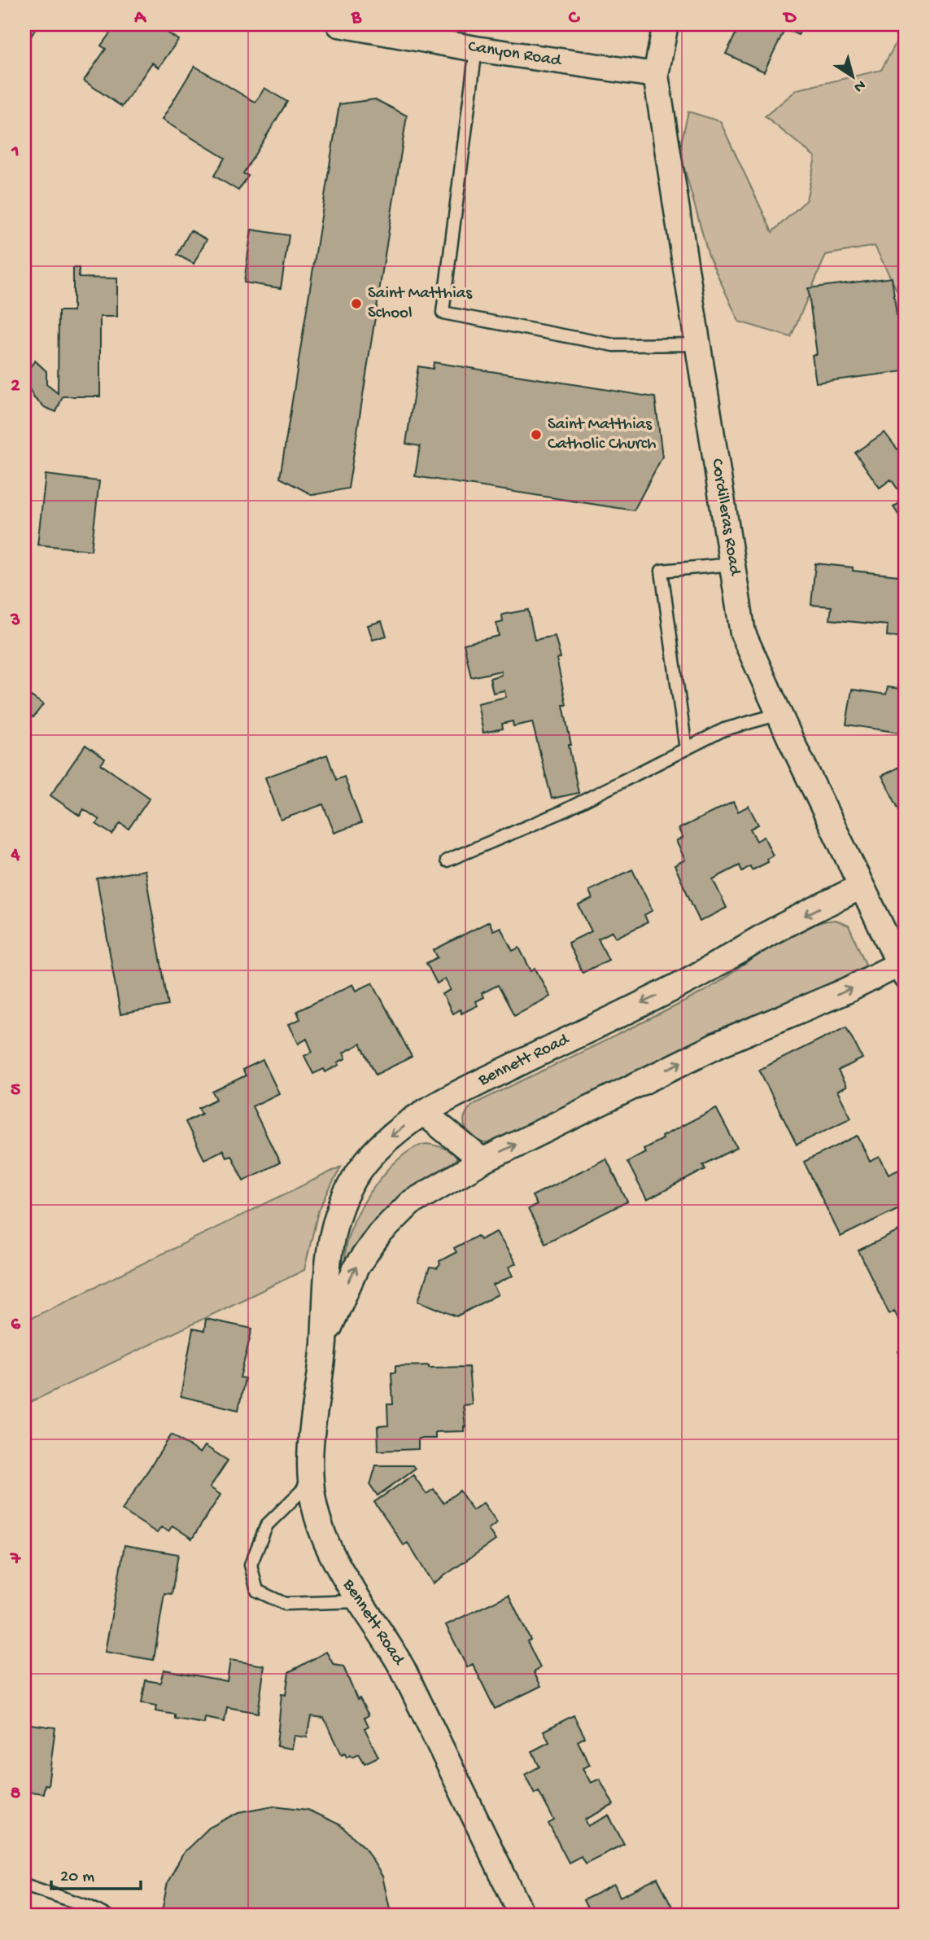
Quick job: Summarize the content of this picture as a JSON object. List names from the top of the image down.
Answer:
{
  "streets": {
    "street": ["Canyon Road", "Cordilleras Road", "Bennett Road"]
  },
  "crossings": [
    ["Canyon Road", "Cordilleras Road"],
    ["Cordilleras Road", "Bennett Road"]
  ],
  "places": ["Saint Matthias School", "Saint Matthias Catholic Church"],
  "scale_bar": "20 m",
  "north": "bottom right",
  "grid": {
    "columns": [
      "A",
      "B",
      "C",
      "D"
    ],
    "rows": [
      "1",
      "2",
      "3",
      "4",
      "5",
      "6",
      "7",
      "8"
    ]
  }
}
